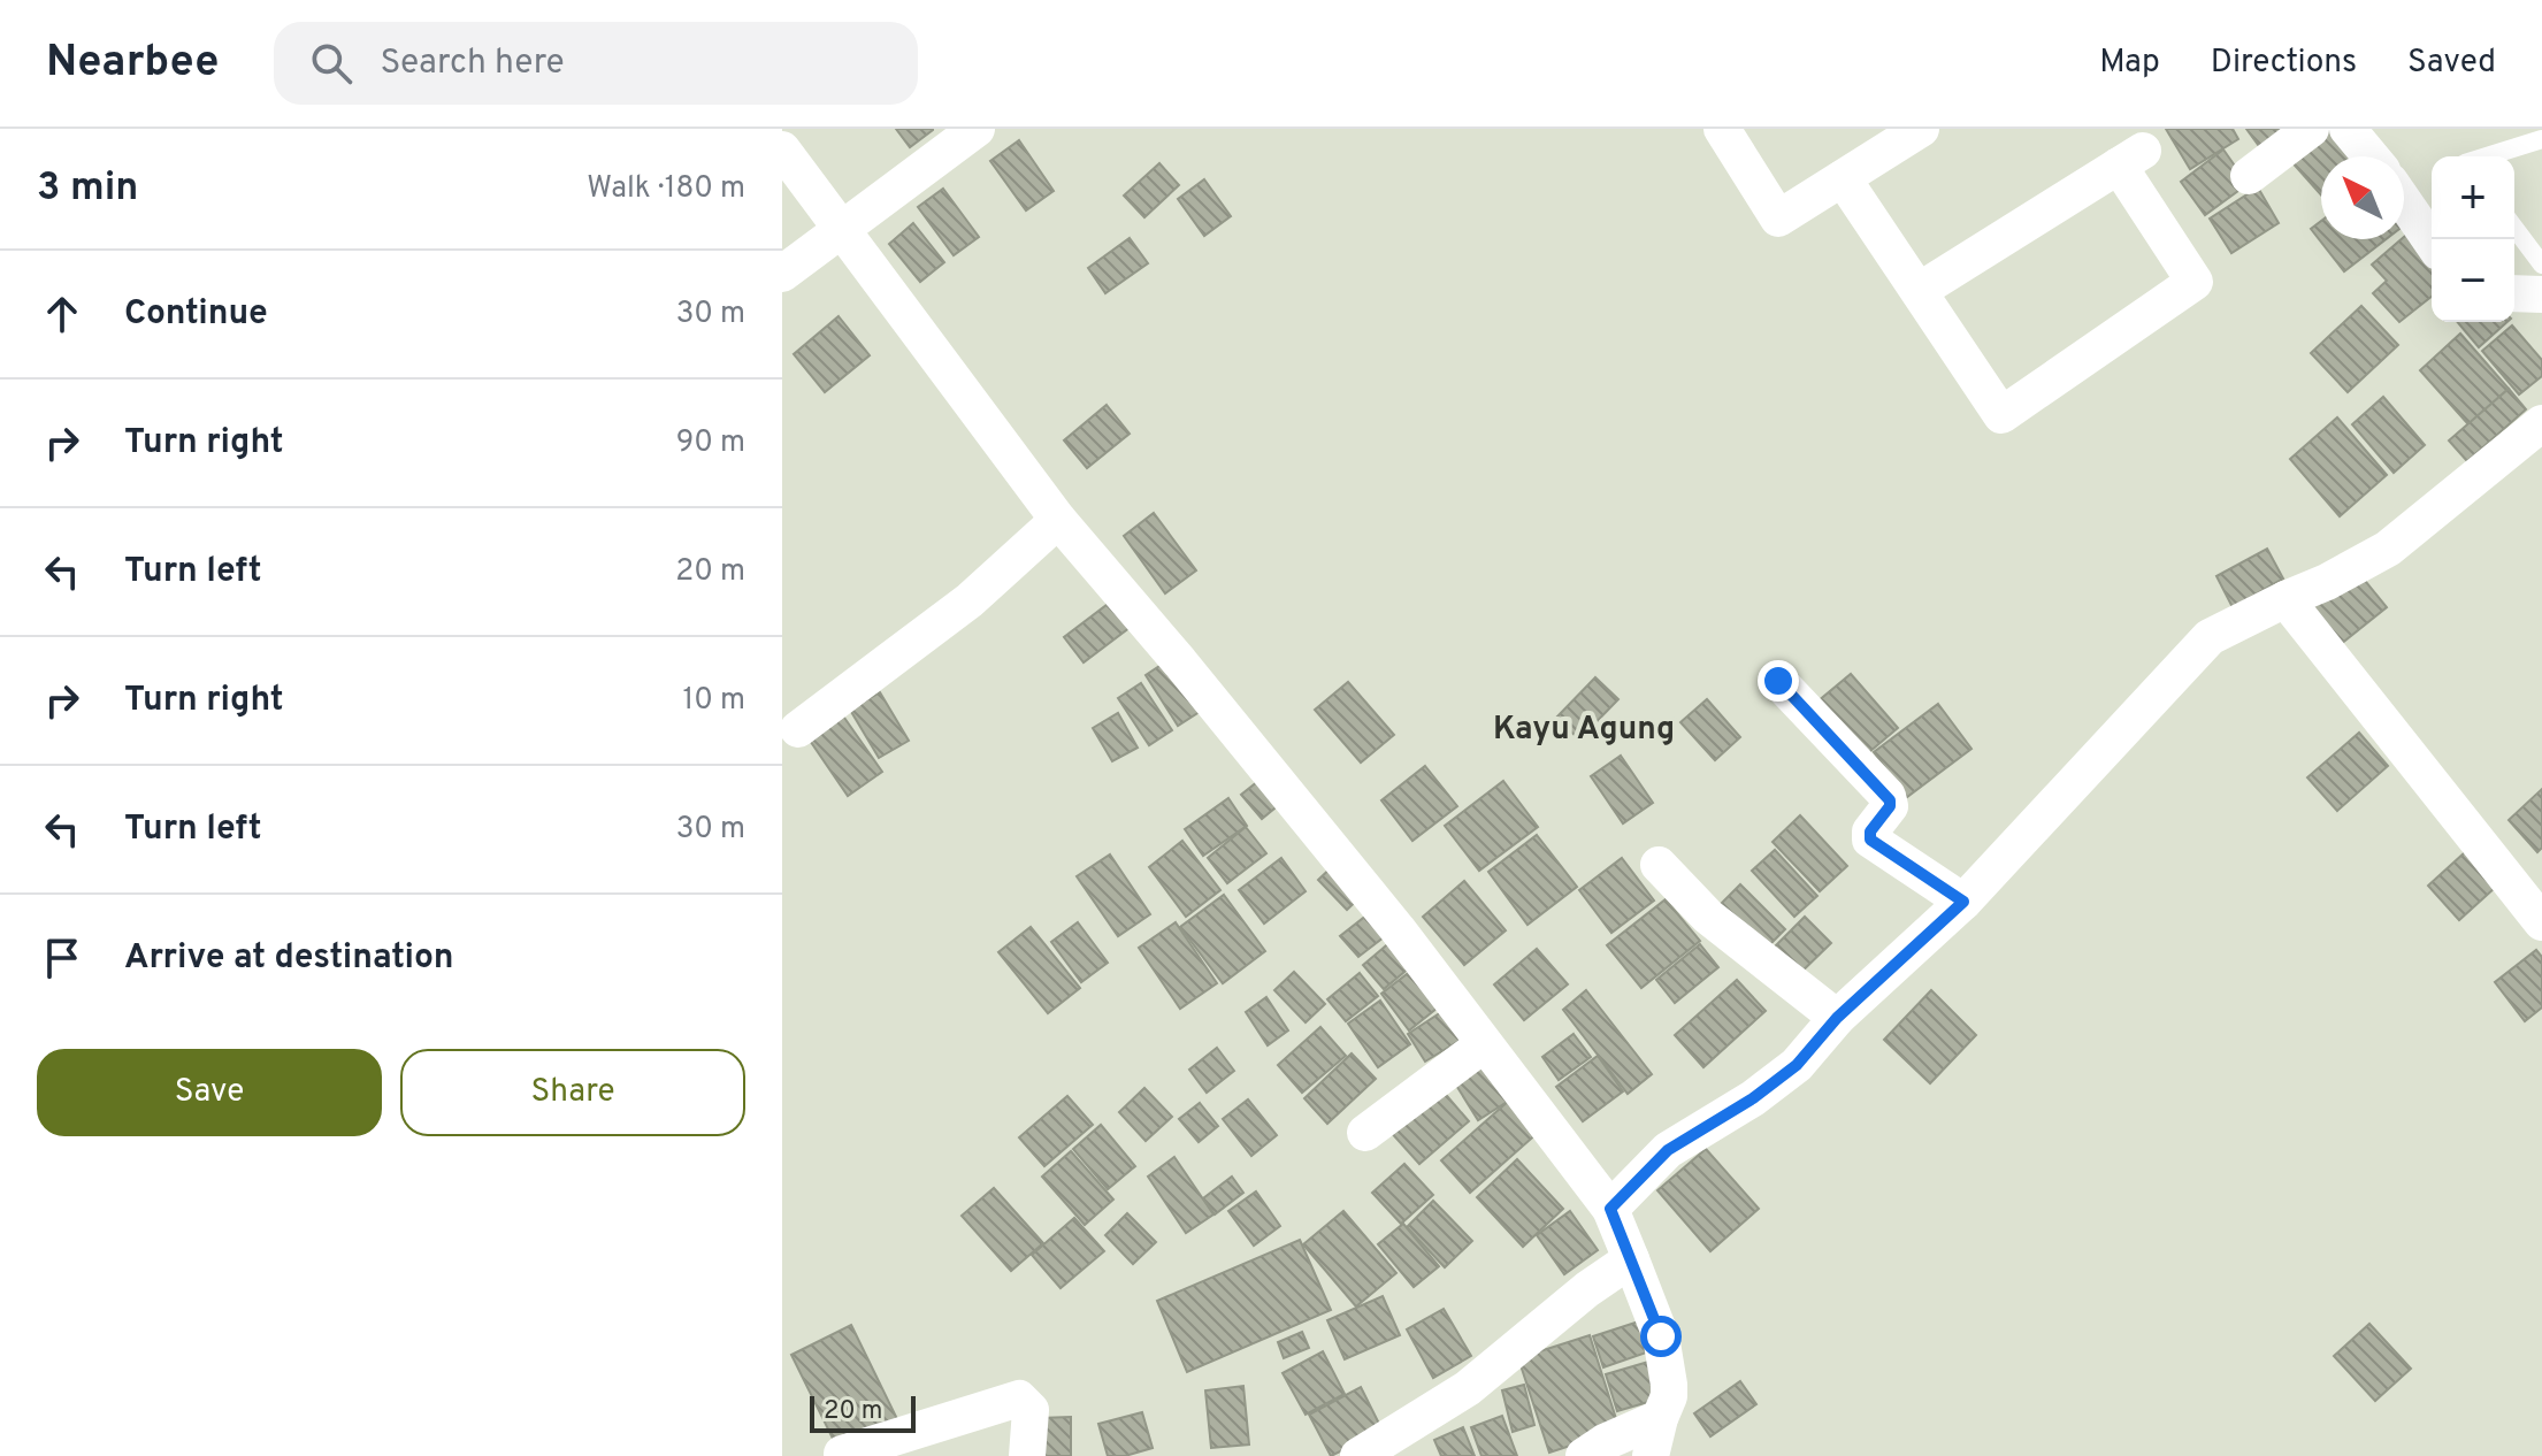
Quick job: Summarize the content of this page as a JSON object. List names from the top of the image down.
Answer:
{
  "districts": ["Kayu Agung"],
  "scale_bar": "20 m",
  "north": "top left",
  "page": {
    "header": "Nearbee",
    "search": "Search here",
    "nav": ["Map", "Directions", "Saved"],
    "heading": ["3 min", "Walk · 180 m"],
    "map_buttons": ["+", "−"],
    "list": [
      ["Continue", "30 m"],
      ["Turn right", "90 m"],
      ["Turn left", "20 m"],
      ["Turn right", "10 m"],
      ["Turn left", "30 m"],
      "Arrive at destination"
    ],
    "buttons": ["Save", "Share"],
    "scale": "20 m"
  }
}
